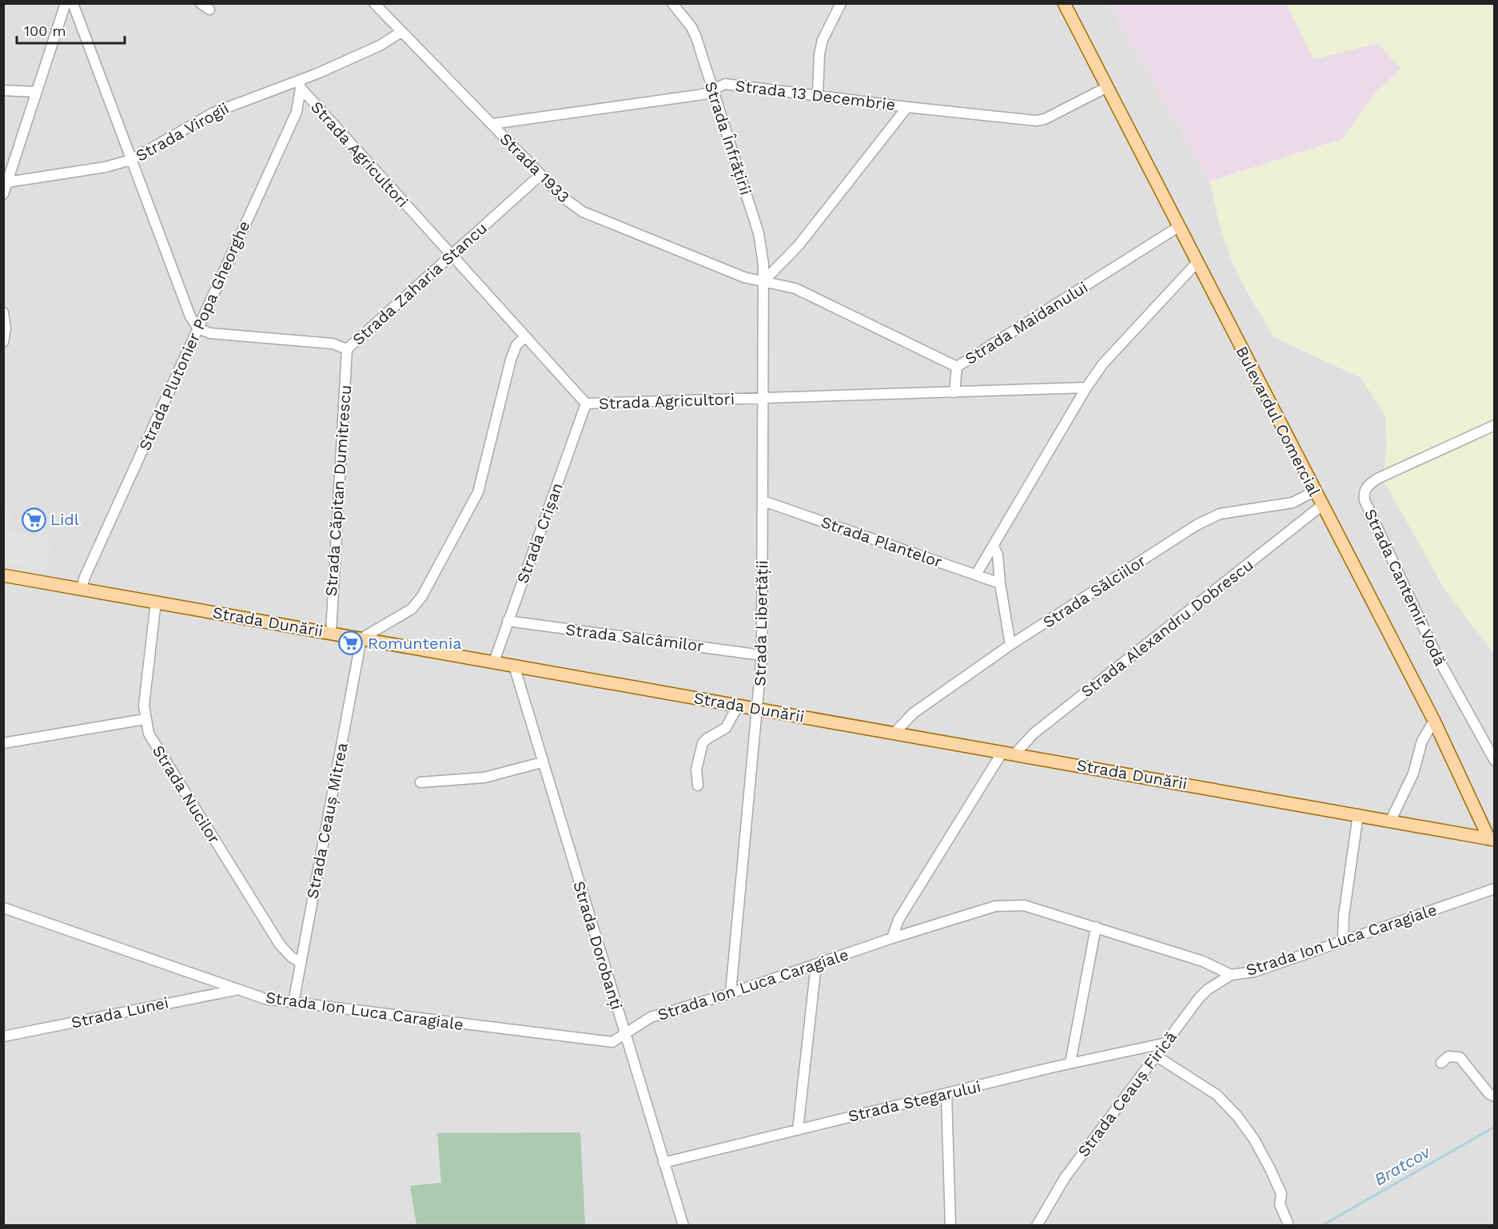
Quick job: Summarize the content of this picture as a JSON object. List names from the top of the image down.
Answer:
{
  "streets": {
    "main road": ["Bulevardul Comercial", "Strada Dunării"],
    "street": [
      "Strada 13 Decembrie",
      "Strada Virogii",
      "Strada Înfrățirii",
      "Strada Agricultori",
      "Strada 1933",
      "Strada Zaharia Stancu",
      "Strada Maidanului",
      "Strada Plutonier Popa Gheorghe",
      "Strada Căpitan Dumitrescu",
      "Strada Crișan",
      "Strada Plantelor",
      "Strada Cantemir Vodă",
      "Strada Sălciilor",
      "Strada Libertății",
      "Strada Alexandru Dobrescu",
      "Strada Salcâmilor",
      "Strada Nucilor",
      "Strada Ceauș Mitrea",
      "Strada Ion Luca Caragiale",
      "Strada Dorobanți",
      "Strada Lunei",
      "Strada Ceauș Firică",
      "Strada Stegarului"
    ]
  },
  "crossings": [
    ["Strada 13 Decembrie", "Strada Înfrățirii"],
    ["Strada 13 Decembrie", "Strada 1933"],
    ["Strada 13 Decembrie", "Bulevardul Comercial"],
    ["Strada Virogii", "Strada Agricultori"],
    ["Strada Virogii", "Strada 1933"],
    ["Strada Virogii", "Strada Plutonier Popa Gheorghe"],
    ["Strada Înfrățirii", "Strada 1933"],
    ["Strada Înfrățirii", "Strada Maidanului"],
    ["Strada Înfrățirii", "Strada Libertății"],
    ["Strada Agricultori", "Strada Zaharia Stancu"],
    ["Strada Agricultori", "Strada Plutonier Popa Gheorghe"],
    ["Strada Agricultori", "Strada Crișan"],
    ["Strada Agricultori", "Strada Libertății"],
    ["Strada 1933", "Strada Zaharia Stancu"],
    ["Strada 1933", "Strada Maidanului"],
    ["Strada 1933", "Strada Libertății"],
    ["Strada Zaharia Stancu", "Strada Plutonier Popa Gheorghe"],
    ["Strada Zaharia Stancu", "Strada Căpitan Dumitrescu"],
    ["Strada Maidanului", "Bulevardul Comercial"],
    ["Strada Maidanului", "Strada Libertății"],
    ["Strada Plutonier Popa Gheorghe", "Strada Dunării"],
    ["Bulevardul Comercial", "Strada Sălciilor"],
    ["Bulevardul Comercial", "Strada Dunării"],
    ["Bulevardul Comercial", "Strada Alexandru Dobrescu"],
    ["Strada Căpitan Dumitrescu", "Strada Dunării"],
    ["Strada Crișan", "Strada Dunării"],
    ["Strada Crișan", "Strada Salcâmilor"],
    ["Strada Plantelor", "Strada Libertății"],
    ["Strada Sălciilor", "Strada Dunării"],
    ["Strada Dunării", "Strada Libertății"],
    ["Strada Dunării", "Strada Alexandru Dobrescu"],
    ["Strada Dunării", "Strada Nucilor"],
    ["Strada Dunării", "Strada Ceauș Mitrea"],
    ["Strada Dunării", "Strada Dorobanți"],
    ["Strada Libertății", "Strada Salcâmilor"],
    ["Strada Libertății", "Strada Ion Luca Caragiale"],
    ["Strada Nucilor", "Strada Ceauș Mitrea"],
    ["Strada Ceauș Mitrea", "Strada Ion Luca Caragiale"],
    ["Strada Ion Luca Caragiale", "Strada Dorobanți"],
    ["Strada Ion Luca Caragiale", "Strada Lunei"],
    ["Strada Ion Luca Caragiale", "Strada Ceauș Firică"],
    ["Strada Dorobanți", "Strada Stegarului"],
    ["Strada Ceauș Firică", "Strada Stegarului"]
  ],
  "water": ["Bratcov"],
  "places": {
    "supermarket": ["Lidl", "Romuntenia"]
  },
  "scale_bar": "100 m"
}
